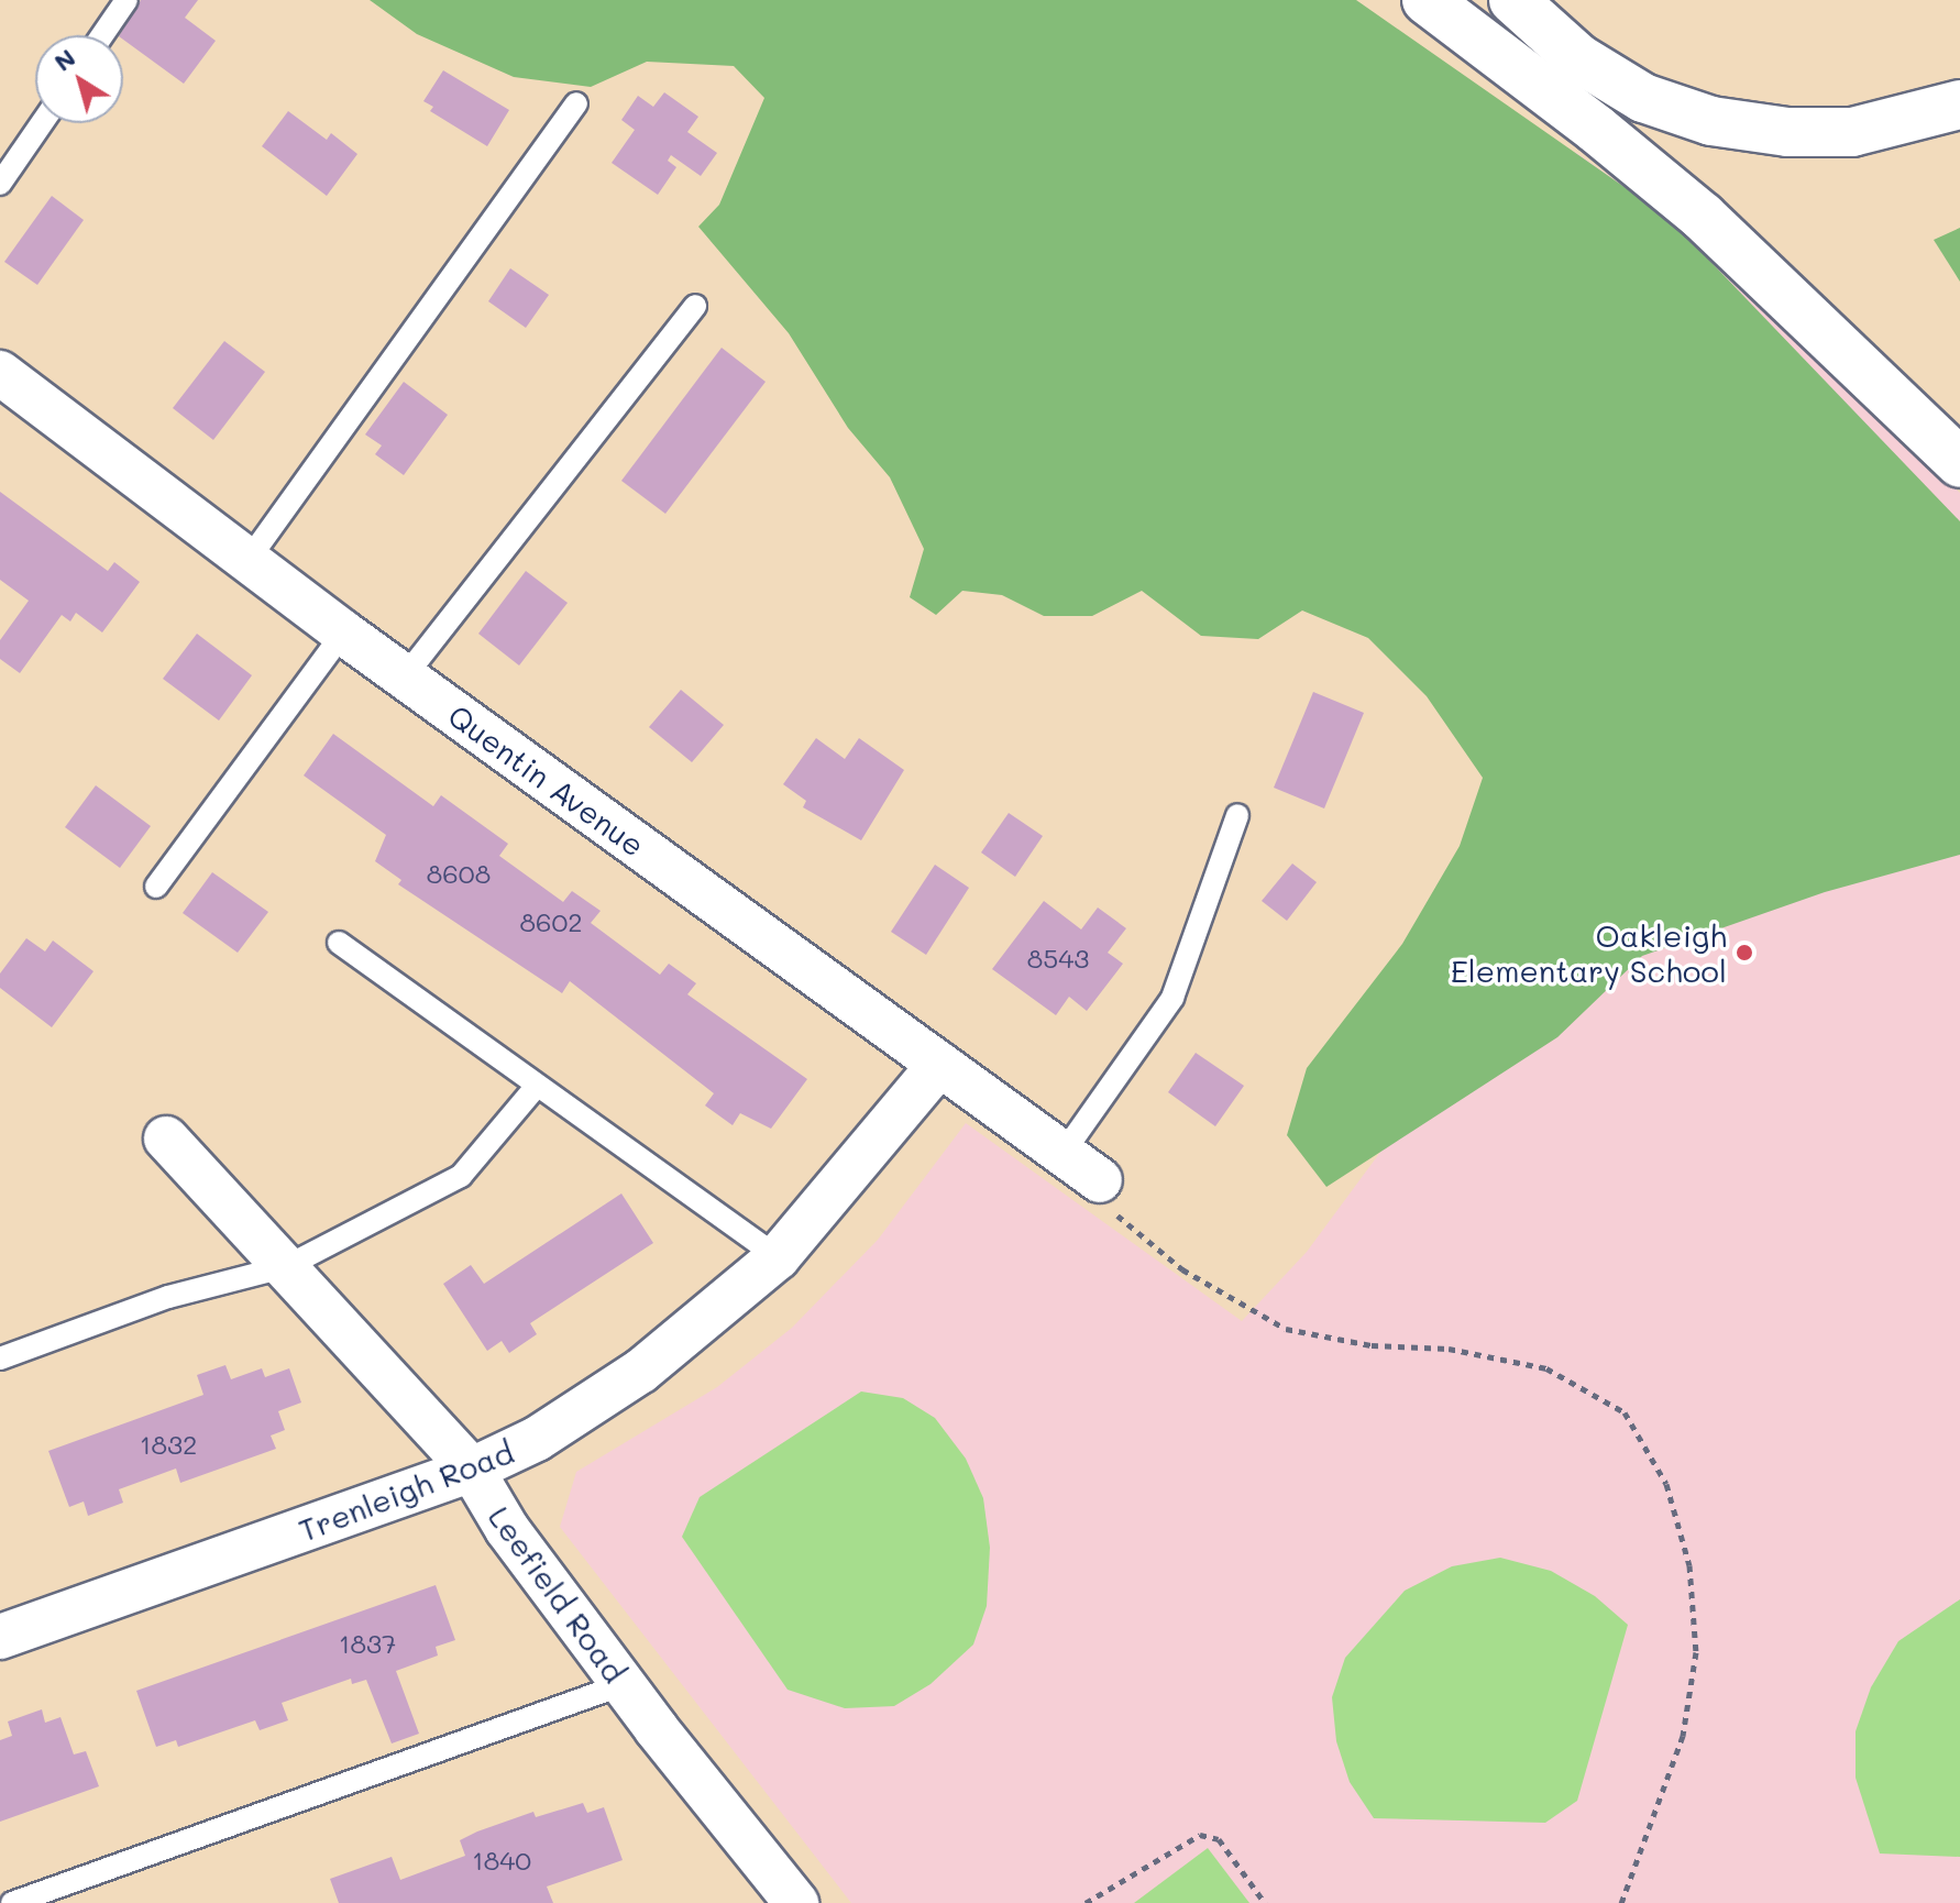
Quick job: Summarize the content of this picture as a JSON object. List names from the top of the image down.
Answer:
{
  "streets": {
    "street": ["Quentin Avenue", "Trenleigh Road", "Leefield Road"]
  },
  "crossings": [
    ["Quentin Avenue", "Trenleigh Road"],
    ["Trenleigh Road", "Leefield Road"]
  ],
  "places": ["Oakleigh Elementary School"],
  "house_numbers": [
    "8608",
    "8602",
    "8543",
    "1832",
    "1837",
    "1840"
  ],
  "north": "top left"
}
